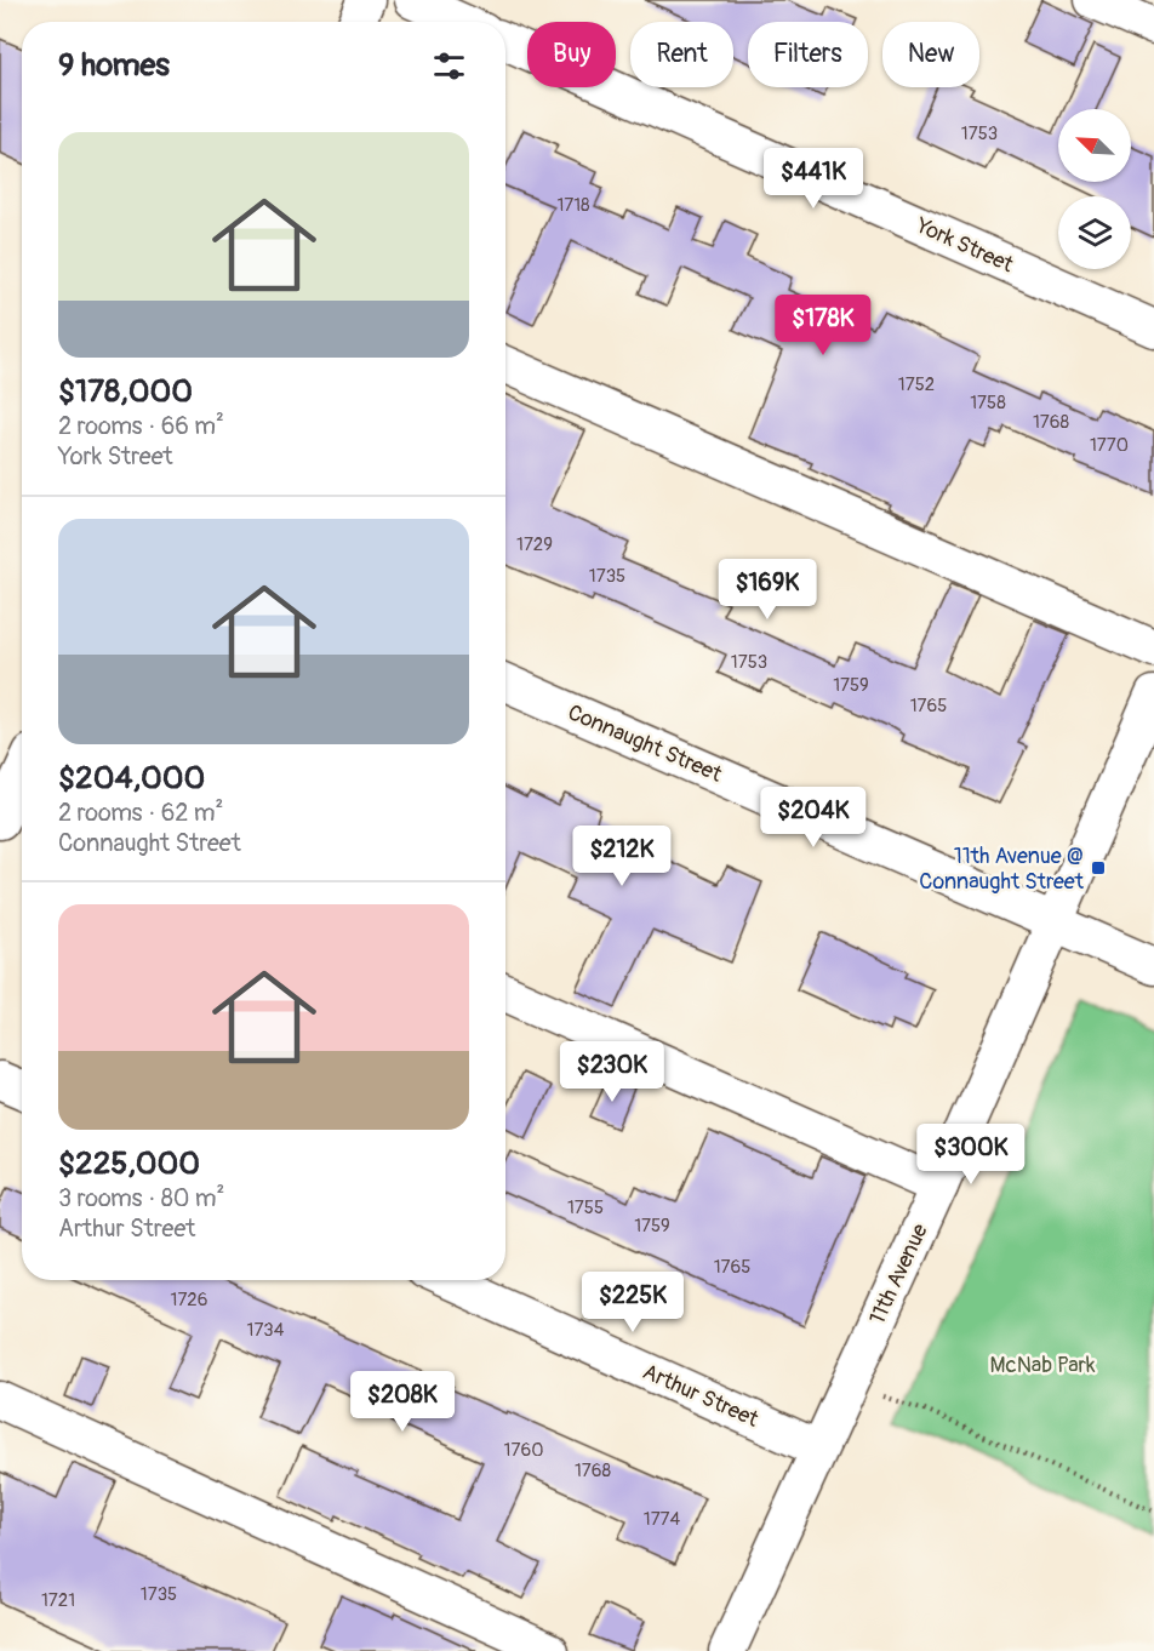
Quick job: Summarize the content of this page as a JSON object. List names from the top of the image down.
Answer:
{
  "streets": {
    "street": [
      "York Street",
      "Connaught Street",
      "11th Avenue",
      "Arthur Street"
    ]
  },
  "crossings": [
    ["Connaught Street", "11th Avenue"],
    ["11th Avenue", "Arthur Street"]
  ],
  "parks": ["McNab Park"],
  "places": {
    "transit": ["11th Avenue @ Connaught Street"]
  },
  "house_numbers": [
    "1753",
    "1718",
    "1752",
    "1758",
    "1768",
    "1770",
    "1729",
    "1735",
    "1753",
    "1759",
    "1765",
    "1755",
    "1759",
    "1765",
    "1726",
    "1734",
    "1760",
    "1768",
    "1774",
    "1735",
    "1721"
  ],
  "north": "top left",
  "page": {
    "chip": [
      "Buy",
      "Rent",
      "Filters",
      "New"
    ],
    "heading": "9 homes",
    "list": [
      {
        "name": "$178,000",
        "note": "2 rooms · 66 m² · York Street"
      },
      {
        "name": "$204,000",
        "note": "2 rooms · 62 m² · Connaught Street"
      },
      {
        "name": "$225,000",
        "note": "3 rooms · 80 m² · Arthur Street"
      }
    ],
    "price": [
      "$441K",
      "$178K",
      "$169K",
      "$204K",
      "$212K",
      "$230K",
      "$300K",
      "$225K",
      "$208K"
    ]
  }
}
